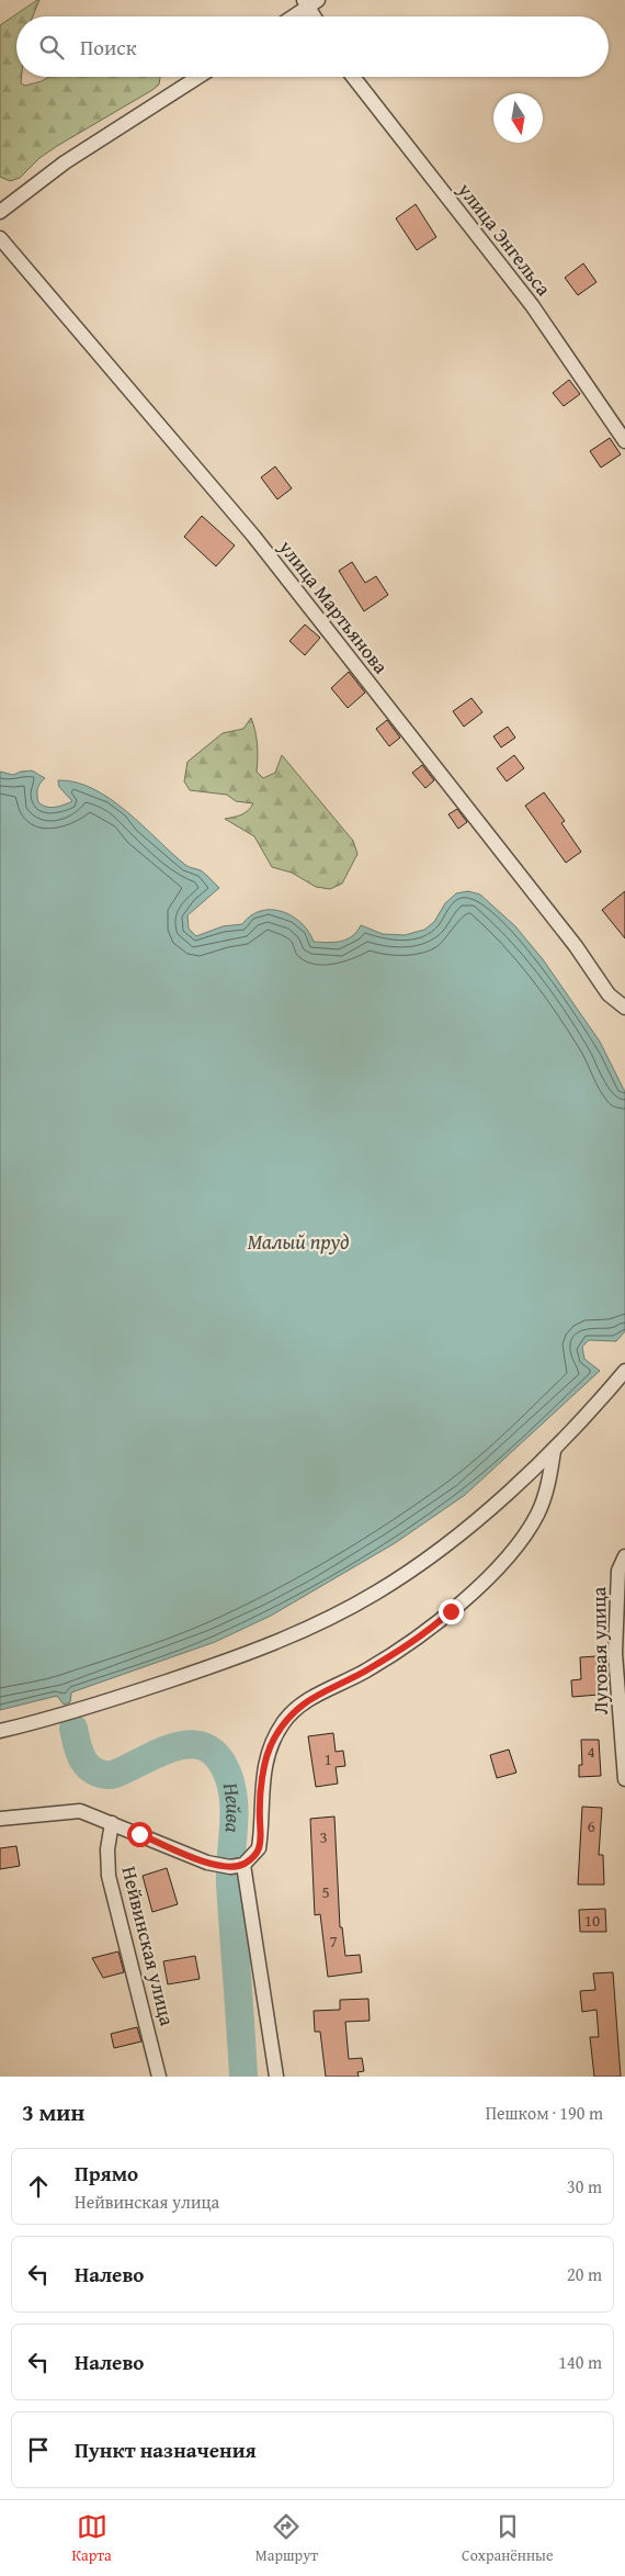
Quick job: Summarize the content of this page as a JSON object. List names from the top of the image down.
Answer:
{
  "streets": {
    "street": [
      "улица Энгельса",
      "улица Мартьянова",
      "Луговая улица",
      "Нейвинская улица"
    ]
  },
  "water": ["Малый пруд", "Нейва"],
  "house_numbers": [
    "4",
    "1",
    "6",
    "3",
    "5",
    "10",
    "7"
  ],
  "north": "bottom",
  "page": {
    "search": "Поиск",
    "heading": ["3 мин", "Пешком · 190 m"],
    "list": [
      ["Прямо", "Нейвинская улица", "30 m"],
      ["Налево", "20 m"],
      ["Налево", "140 m"],
      "Пункт назначения"
    ],
    "nav": ["Карта", "Маршрут", "Сохранённые"]
  }
}
